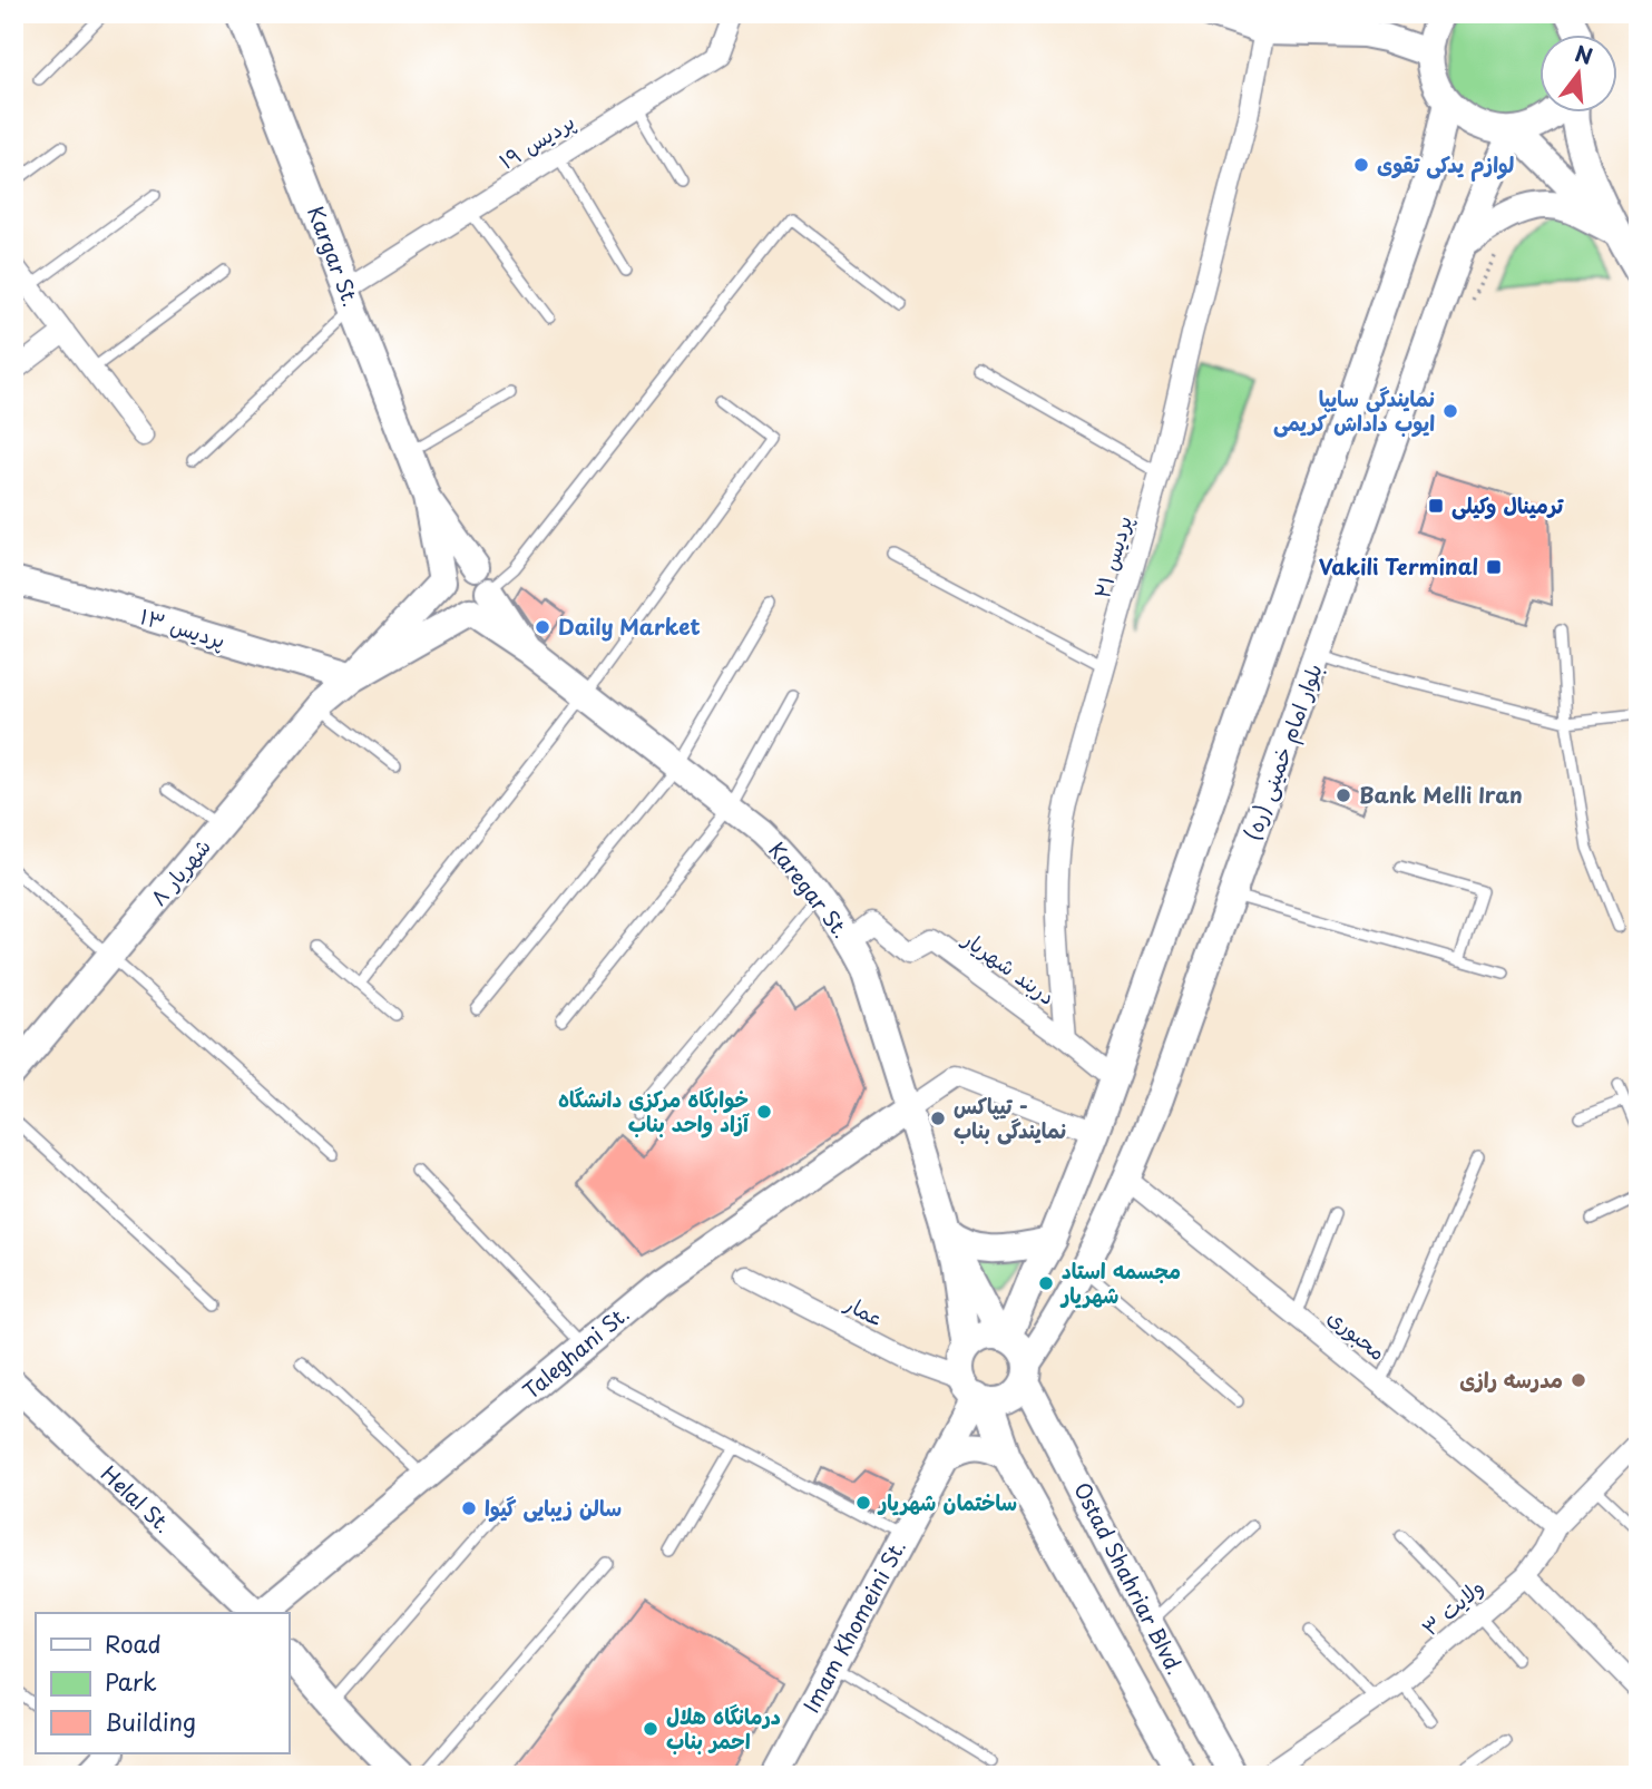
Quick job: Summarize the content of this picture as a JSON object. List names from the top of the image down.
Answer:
{
  "streets": {
    "main road": [
      "Kargar St.",
      "پردیس ۱۳",
      "بلوار امام خمینی (ره)",
      "شهریار ۸",
      "Karegar St.",
      "Taleghani St.",
      "Helal St.",
      "Ostad Shahriar Blvd.",
      "Imam Khomeini St."
    ],
    "street": [
      "پردیس ۱۹",
      "پردیس ۲۱",
      "دربند شهریار",
      "عمار",
      "محبوری",
      "ولایت ۳"
    ]
  },
  "crossings": [
    ["پردیس ۱۹", "Kargar St."],
    ["Kargar St.", "شهریار ۸"],
    ["پردیس ۲۱", "دربند شهریار"],
    ["پردیس ۱۳", "شهریار ۸"],
    ["بلوار امام خمینی (ره)", "عمار"],
    ["بلوار امام خمینی (ره)", "محبوری"],
    ["بلوار امام خمینی (ره)", "Ostad Shahriar Blvd."],
    ["بلوار امام خمینی (ره)", "Imam Khomeini St."],
    ["Karegar St.", "دربند شهریار"],
    ["Karegar St.", "Taleghani St."],
    ["عمار", "Ostad Shahriar Blvd."],
    ["عمار", "Imam Khomeini St."],
    ["محبوری", "ولایت ۳"],
    ["Ostad Shahriar Blvd.", "Imam Khomeini St."]
  ],
  "places": {
    "other": [
      "لوازم یدکی تقوی",
      "نمایندگی سایپا ایوب داداش کریمی",
      "Daily Market",
      "Bank Melli Iran",
      "خوابگاه مرکزی دانشگاه آزاد واحد بناب",
      "تیپاکس - نمایندگی بناب",
      "مجسمه استاد شهریار",
      "مدرسه رازی",
      "ساختمان شهریار",
      "سالن زیبایی گیوا",
      "درمانگاه هلال احمر بناب"
    ],
    "transit": ["ترمینال وکیلی", "Vakili Terminal"]
  },
  "legend": ["Road", "Park", "Building"],
  "north": "top"
}
